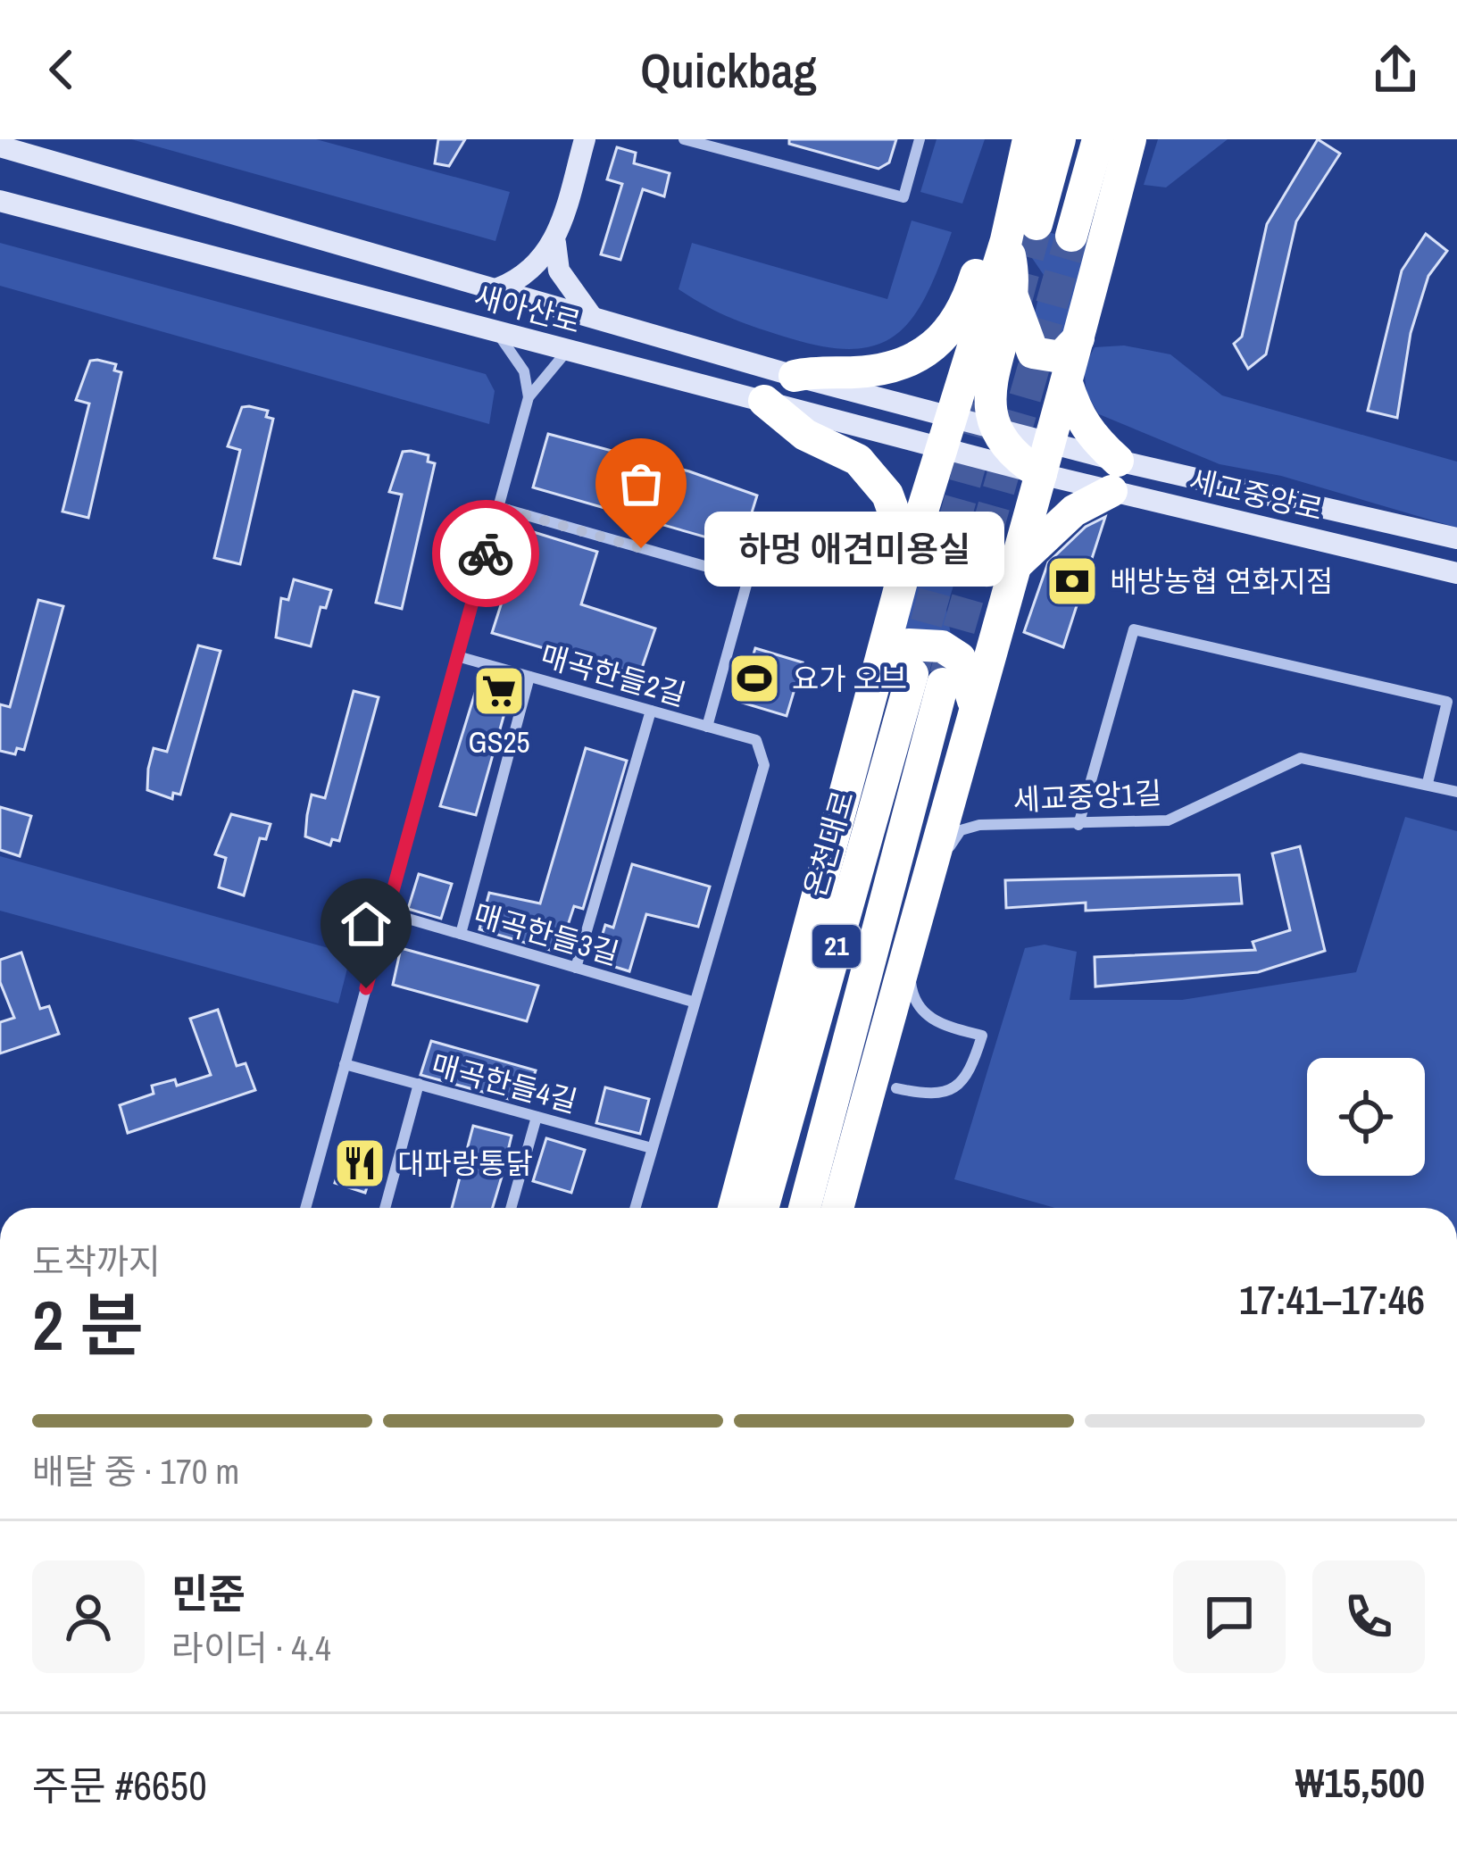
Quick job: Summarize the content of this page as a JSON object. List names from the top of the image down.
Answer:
{
  "streets": {
    "highway": ["온천대로", "21"],
    "main road": ["새아산로", "세교중앙로"],
    "street": [
      "매곡한들2길",
      "세교중앙1길",
      "매곡한들3길",
      "매곡한들4길"
    ]
  },
  "crossings": [
    ["새아산로", "세교중앙로"],
    ["매곡한들2길", "매곡한들3길"]
  ],
  "places": {
    "other": ["하멍 애견미용실"],
    "bank": ["배방농협 연화지점"],
    "sports": ["요가 오브"],
    "supermarket": ["GS25"],
    "restaurant": ["대파랑통닭"]
  },
  "page": {
    "header": "Quickbag",
    "bubble": "하멍 애견미용실",
    "heading": ["2 분", "도착까지", "17:41–17:46"],
    "panel": [
      "민준",
      "라이더 · 4.4",
      "주문 #6650",
      "₩15,500"
    ],
    "bar": "배달 중 · 170 m"
  }
}
